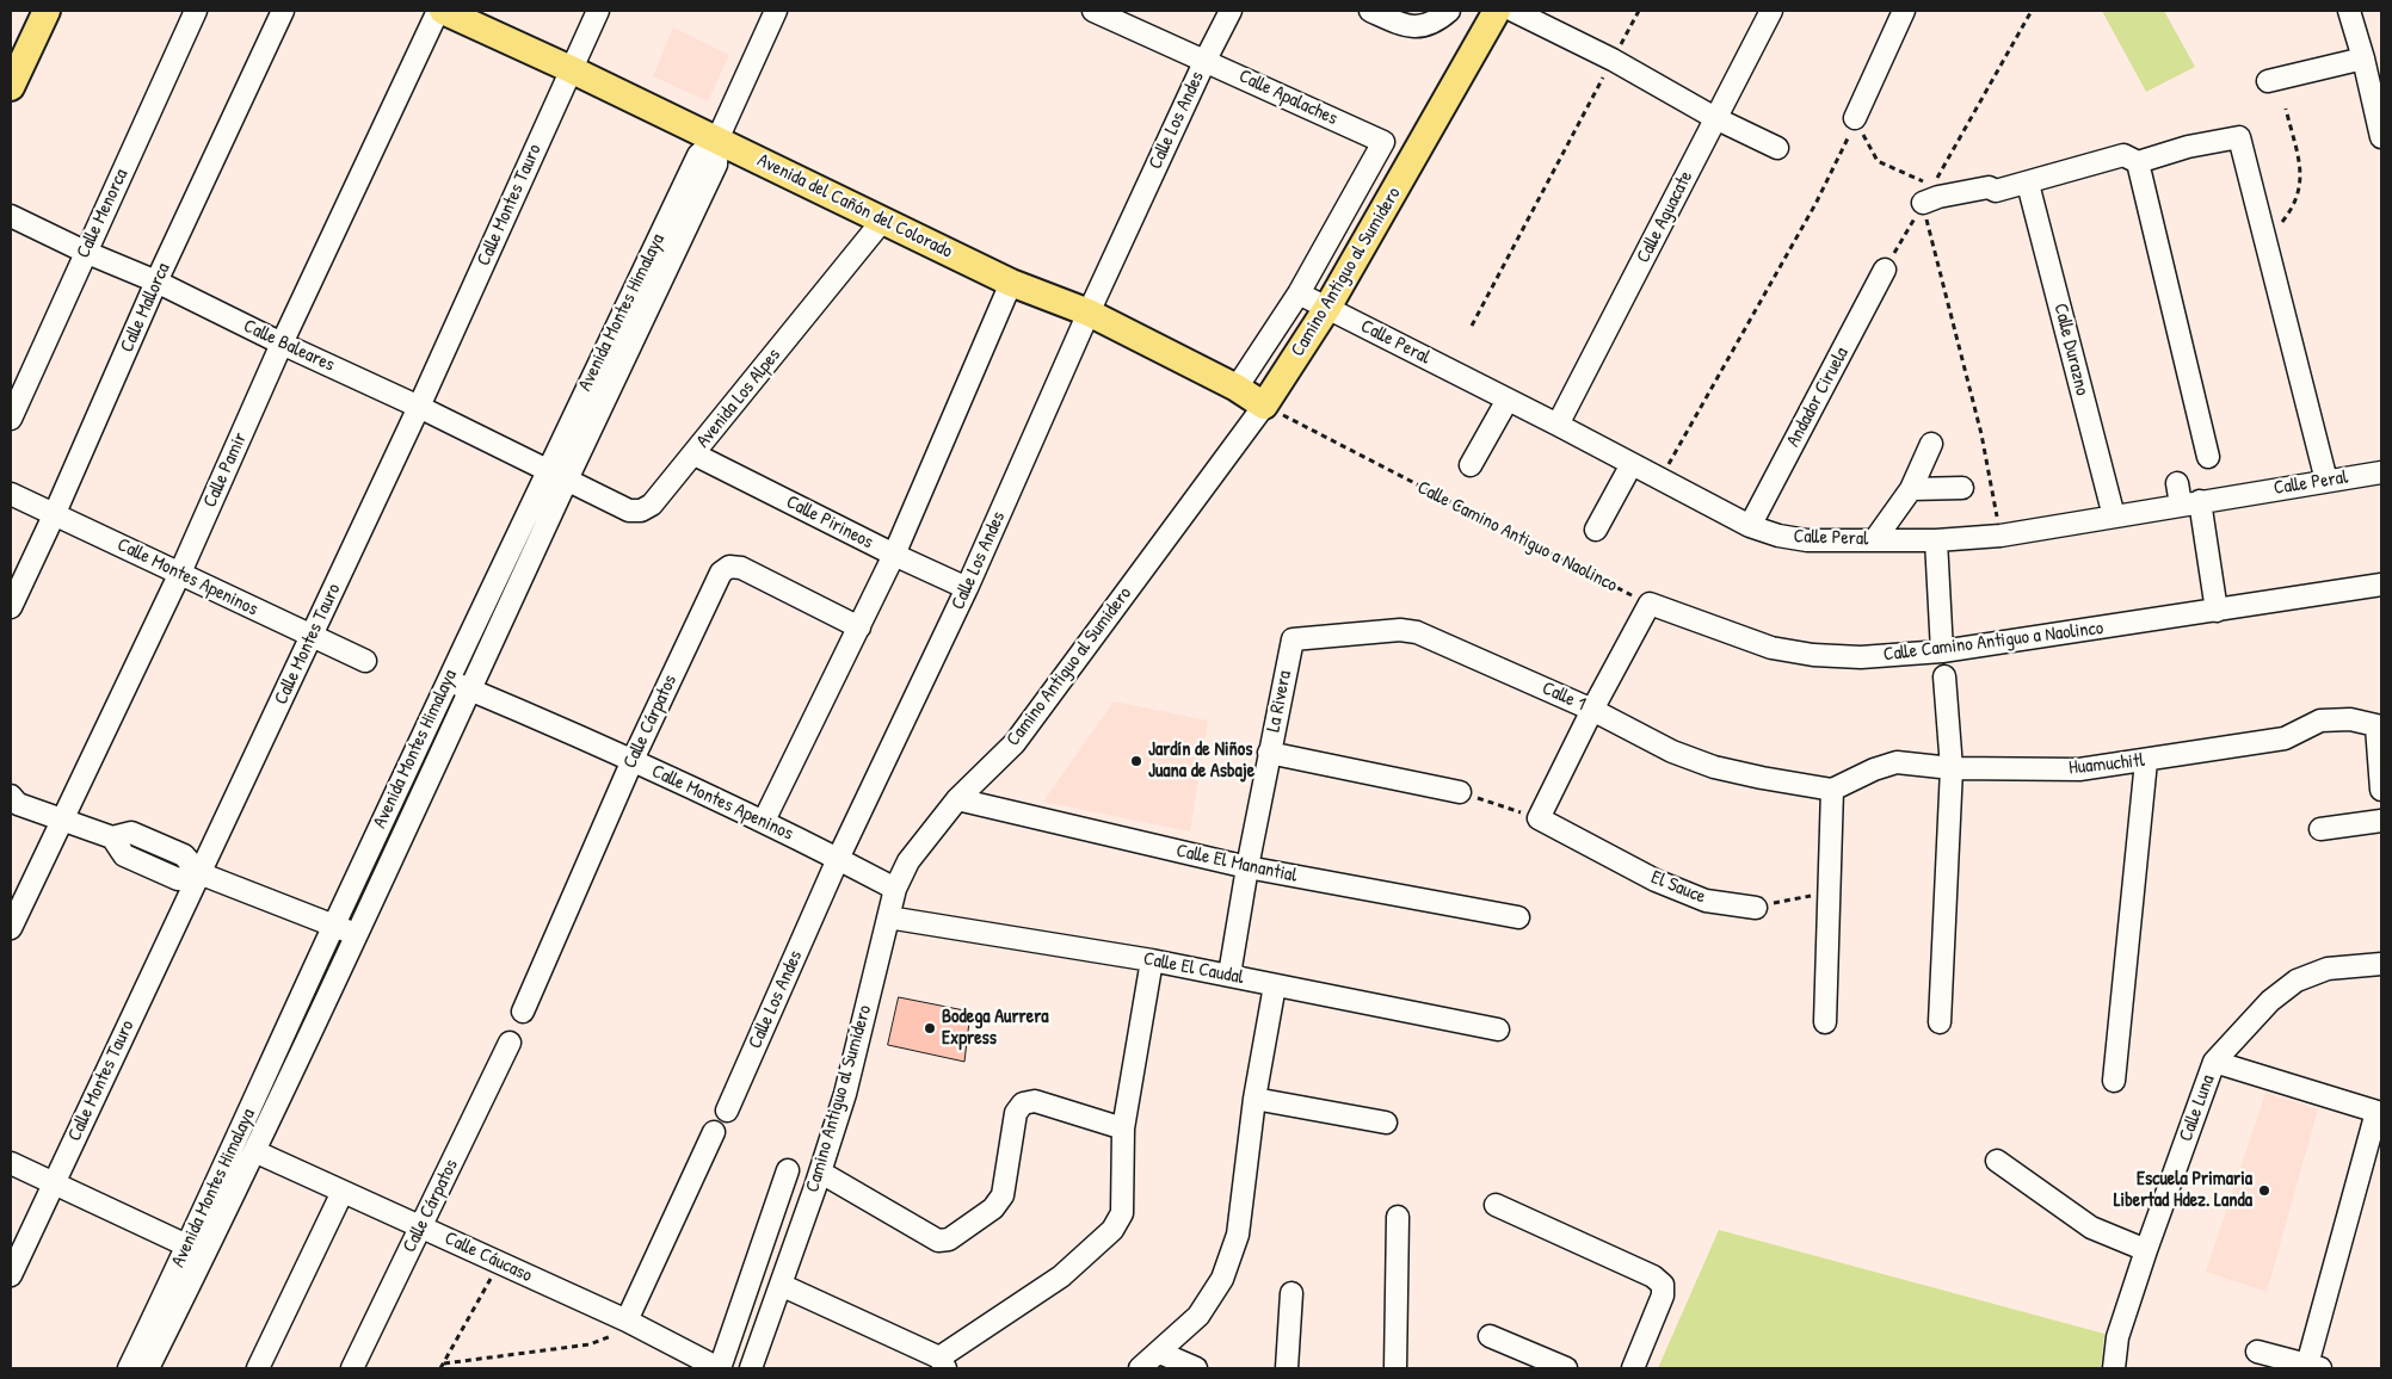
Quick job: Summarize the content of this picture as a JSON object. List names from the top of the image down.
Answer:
{
  "streets": {
    "main road": ["Avenida del Cañón del Colorado", "Camino Antiguo al Sumidero"],
    "street": [
      "Calle Apalaches",
      "Calle Los Andes",
      "Calle Montes Tauro",
      "Calle Menorca",
      "Calle Aguacate",
      "Calle Mallorca",
      "Avenida Montes Himalaya",
      "Calle Peral",
      "Calle Baleares",
      "Calle Durazno",
      "Andador Ciruela",
      "Avenida Los Alpes",
      "Calle Pamir",
      "Calle Pirineos",
      "Calle Camino Antiguo a Naolinco",
      "Calle Montes Apeninos",
      "Calle 1",
      "La Rivera",
      "Calle Cárpatos",
      "Huamuchitl",
      "Calle El Manantial",
      "El Sauce",
      "Calle El Caudal",
      "Calle Luna",
      "Calle Cáucaso"
    ]
  },
  "crossings": [
    ["Calle Apalaches", "Calle Los Andes"],
    ["Calle Apalaches", "Calle Peral"],
    ["Calle Los Andes", "Avenida del Cañón del Colorado"],
    ["Calle Los Andes", "Calle Pirineos"],
    ["Calle Los Andes", "Calle Montes Apeninos"],
    ["Calle Montes Tauro", "Avenida del Cañón del Colorado"],
    ["Calle Montes Tauro", "Calle Baleares"],
    ["Calle Montes Tauro", "Calle Montes Apeninos"],
    ["Avenida del Cañón del Colorado", "Camino Antiguo al Sumidero"],
    ["Avenida del Cañón del Colorado", "Avenida Montes Himalaya"],
    ["Avenida del Cañón del Colorado", "Avenida Los Alpes"],
    ["Avenida del Cañón del Colorado", "Calle Camino Antiguo a Naolinco"],
    ["Calle Menorca", "Calle Baleares"],
    ["Calle Aguacate", "Calle Peral"],
    ["Camino Antiguo al Sumidero", "Calle Peral"],
    ["Camino Antiguo al Sumidero", "Calle Camino Antiguo a Naolinco"],
    ["Camino Antiguo al Sumidero", "Calle Montes Apeninos"],
    ["Camino Antiguo al Sumidero", "Calle El Manantial"],
    ["Camino Antiguo al Sumidero", "Calle El Caudal"],
    ["Calle Mallorca", "Calle Baleares"],
    ["Calle Mallorca", "Calle Montes Apeninos"],
    ["Avenida Montes Himalaya", "Calle Baleares"],
    ["Avenida Montes Himalaya", "Avenida Los Alpes"],
    ["Avenida Montes Himalaya", "Calle Montes Apeninos"],
    ["Avenida Montes Himalaya", "Calle Cáucaso"],
    ["Calle Peral", "Calle Durazno"],
    ["Calle Peral", "Andador Ciruela"],
    ["Calle Baleares", "Avenida Los Alpes"],
    ["Calle Baleares", "Calle Pamir"],
    ["Avenida Los Alpes", "Calle Pirineos"],
    ["Calle Pamir", "Calle Montes Apeninos"],
    ["Calle Montes Apeninos", "Calle Cárpatos"],
    ["Calle 1", "La Rivera"],
    ["Calle 1", "Huamuchitl"],
    ["La Rivera", "Calle El Manantial"],
    ["La Rivera", "Calle El Caudal"],
    ["Calle Cárpatos", "Calle Cáucaso"]
  ],
  "places": ["Jardín de Niños Juana de Asbaje", "Bodega Aurrera Express", "Escuela Primaria Libertad Hdez. Landa"]
}
